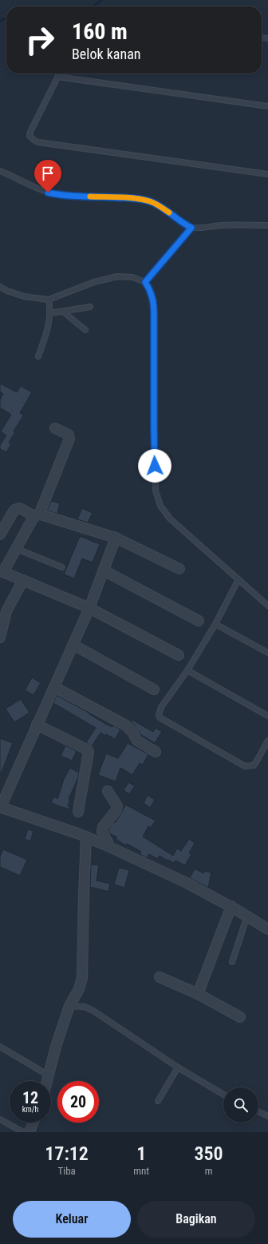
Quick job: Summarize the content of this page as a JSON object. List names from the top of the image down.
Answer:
{
  "page": {
    "turn": ["160 m", "Belok kanan"],
    "speed": "12 km/h",
    "limit": "20",
    "eta": [
      "17:12",
      "Tiba",
      "1",
      "mnt",
      "350",
      "m"
    ],
    "buttons": ["Keluar", "Bagikan"]
  }
}
